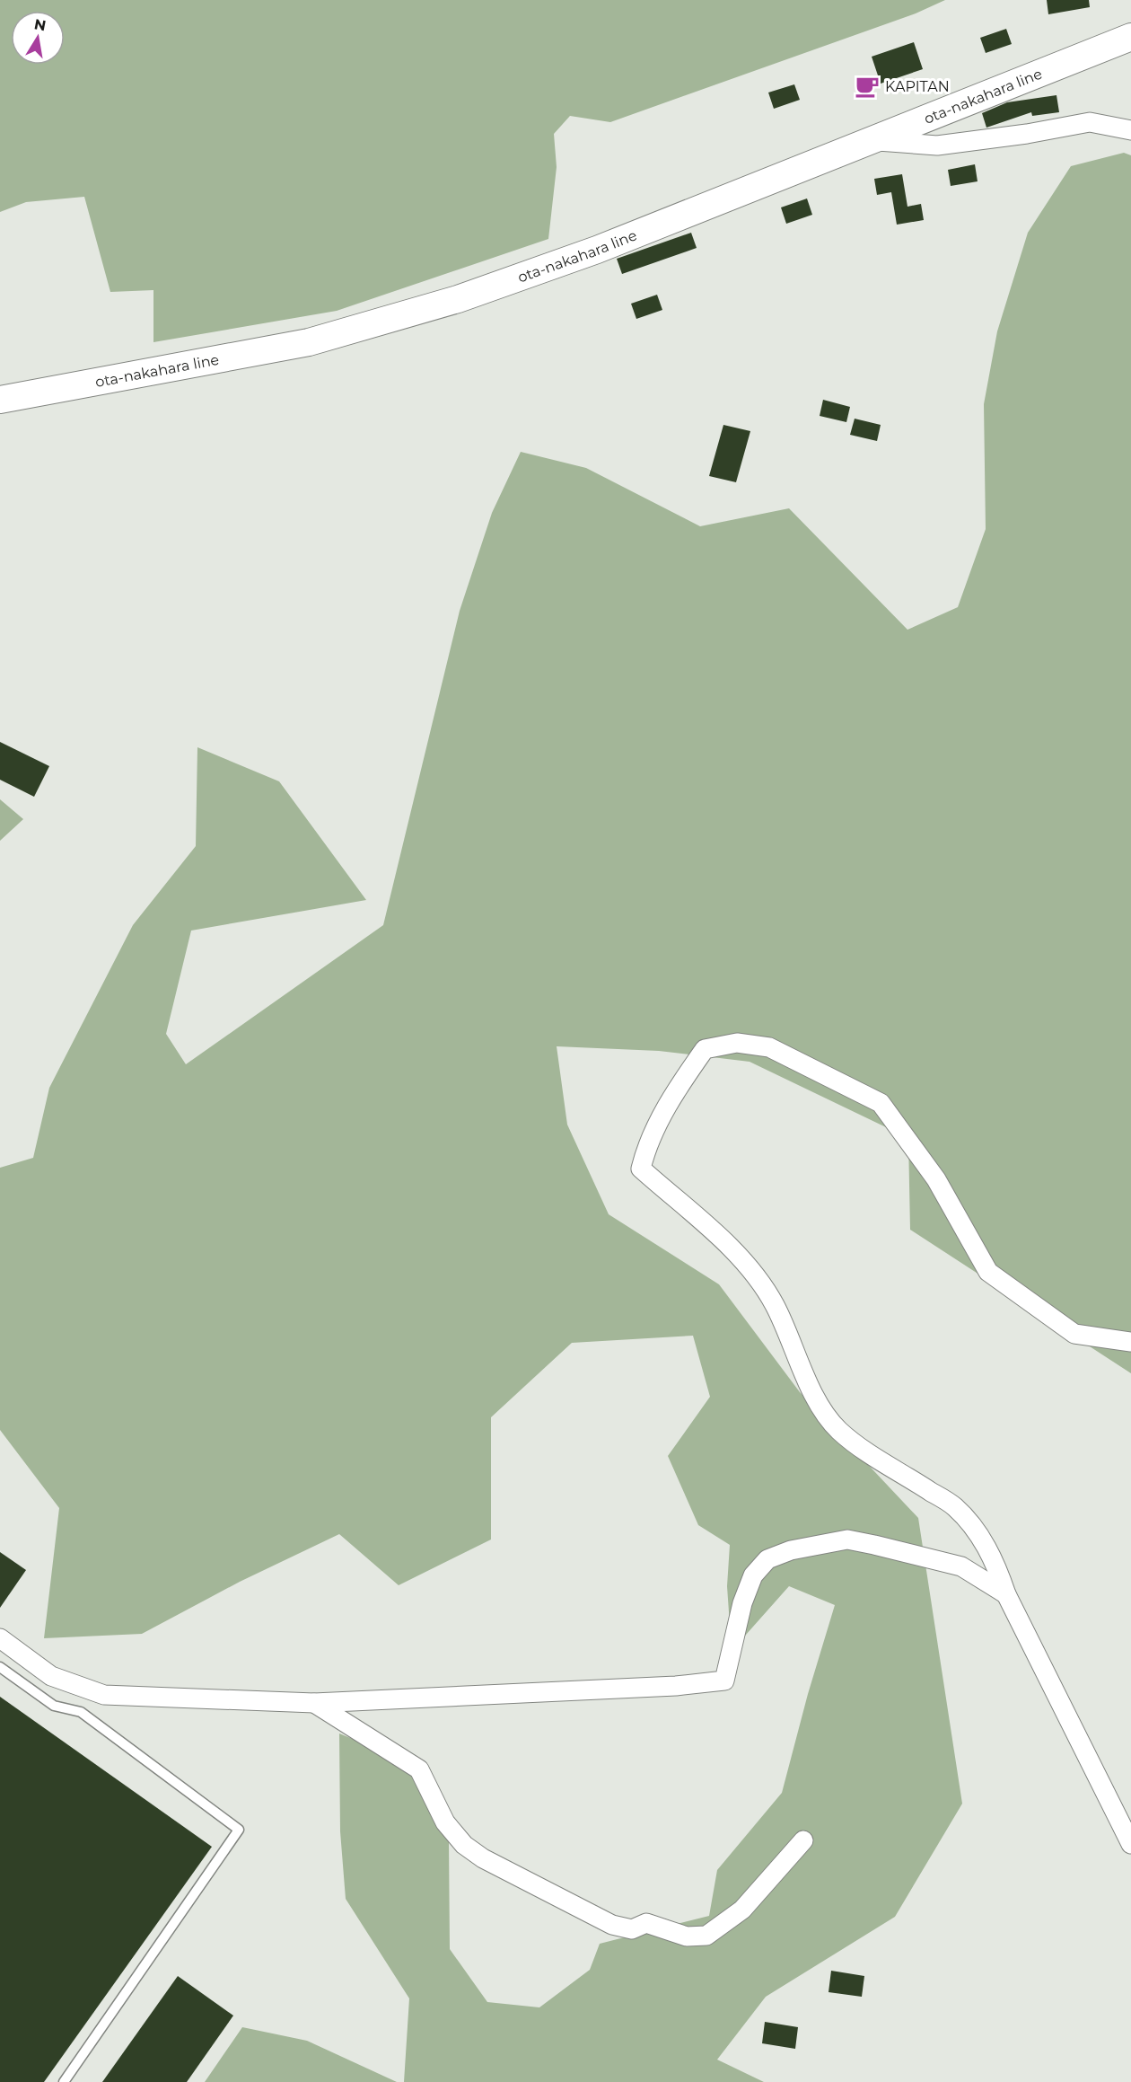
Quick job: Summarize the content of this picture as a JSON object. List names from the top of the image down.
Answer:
{
  "streets": {
    "main road": ["ota-nakahara line"]
  },
  "places": {
    "cafe": ["KAPITAN"]
  },
  "north": "top"
}
